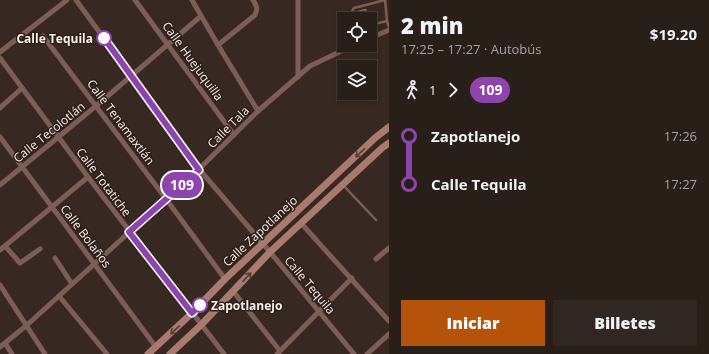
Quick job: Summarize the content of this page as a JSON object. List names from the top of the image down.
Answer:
{
  "streets": {
    "street": [
      "Calle Huejuquilla",
      "Calle Tenamaxtlán",
      "Calle Tala",
      "Calle Tecolotlán",
      "Calle Totatiche",
      "Calle Zapotlanejo",
      "Calle Bolaños",
      "Calle Tequila"
    ]
  },
  "crossings": [
    ["Calle Huejuquilla", "Calle Tala"],
    ["Calle Huejuquilla", "Calle Tecolotlán"],
    ["Calle Tenamaxtlán", "Calle Tala"],
    ["Calle Tenamaxtlán", "Calle Tecolotlán"],
    ["Calle Tenamaxtlán", "Calle Zapotlanejo"],
    ["Calle Tala", "Calle Totatiche"],
    ["Calle Tala", "Calle Bolaños"],
    ["Calle Tala", "Calle Tequila"],
    ["Calle Tecolotlán", "Calle Totatiche"],
    ["Calle Tecolotlán", "Calle Bolaños"],
    ["Calle Tecolotlán", "Calle Tequila"],
    ["Calle Totatiche", "Calle Zapotlanejo"],
    ["Calle Zapotlanejo", "Calle Bolaños"],
    ["Calle Zapotlanejo", "Calle Tequila"]
  ],
  "places": ["Calle Tequila", "Zapotlanejo"],
  "lines": ["bus line 109"],
  "page": {
    "on_map": "109",
    "heading": ["2 min", "17:25 – 17:27 · Autobús", "$19.20"],
    "legs": ["1", "109"],
    "list": [
      {
        "name": "Zapotlanejo",
        "value": "17:26"
      },
      {
        "name": "Calle Tequila",
        "value": "17:27"
      }
    ],
    "buttons": ["Iniciar", "Billetes"]
  }
}
